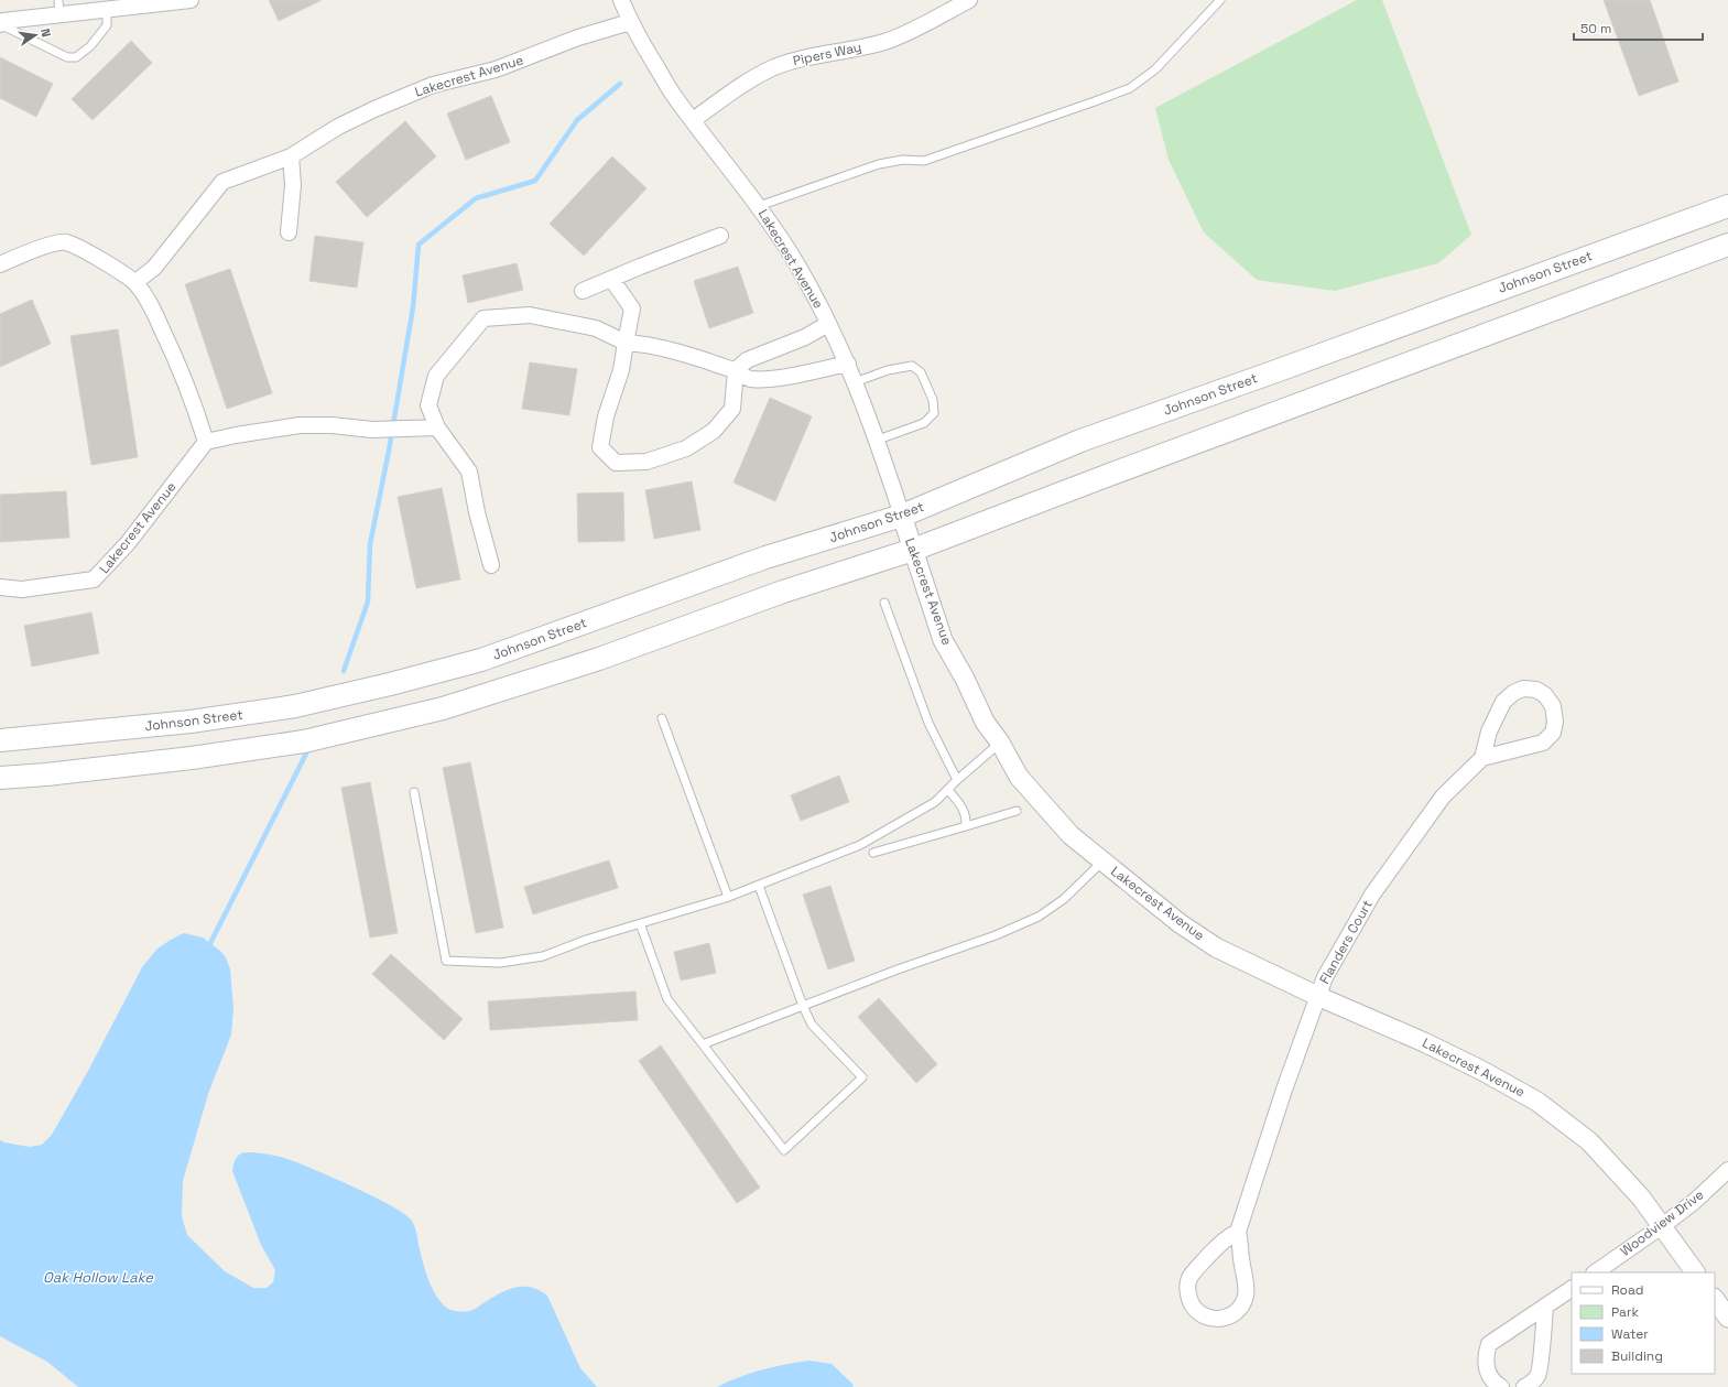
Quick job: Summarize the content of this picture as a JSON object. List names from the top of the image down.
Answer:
{
  "streets": {
    "main road": ["Johnson Street"],
    "street": [
      "Pipers Way",
      "Lakecrest Avenue",
      "Flanders Court",
      "Woodview Drive"
    ]
  },
  "crossings": [
    ["Pipers Way", "Lakecrest Avenue"],
    ["Lakecrest Avenue", "Johnson Street"],
    ["Lakecrest Avenue", "Flanders Court"],
    ["Lakecrest Avenue", "Woodview Drive"]
  ],
  "water": ["Oak Hollow Lake"],
  "legend": [
    "Road",
    "Park",
    "Water",
    "Building"
  ],
  "scale_bar": "50 m",
  "north": "right"
}
